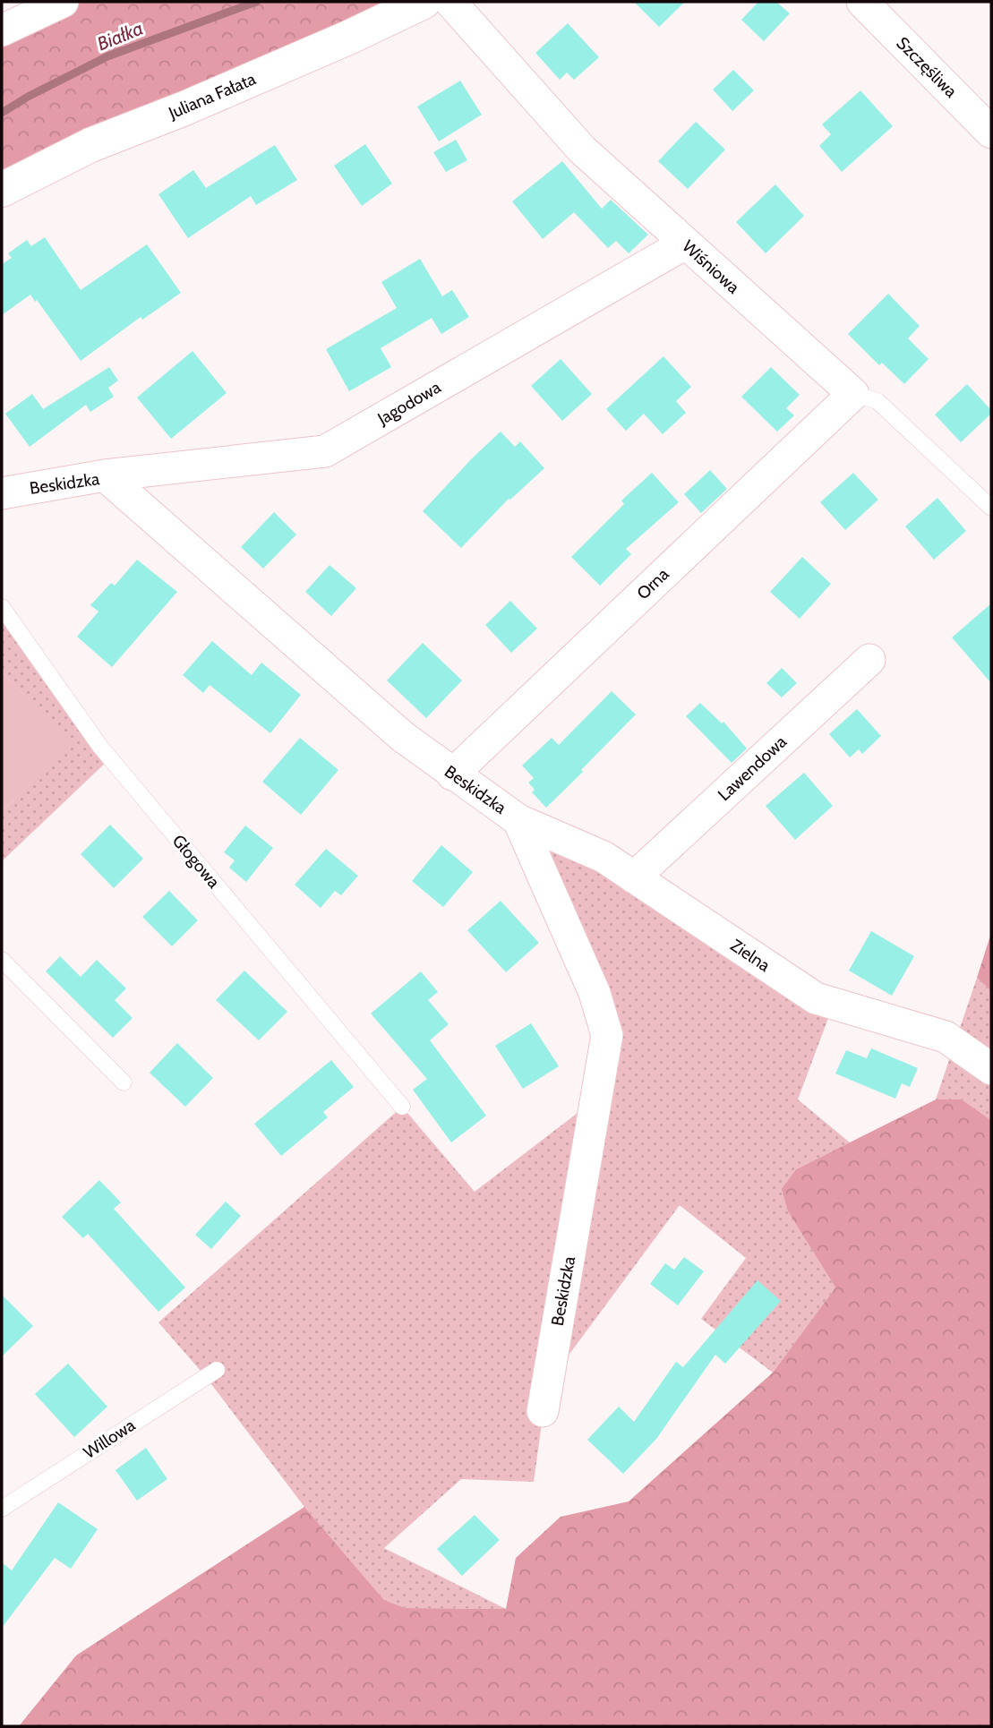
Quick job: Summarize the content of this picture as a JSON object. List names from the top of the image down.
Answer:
{
  "streets": {
    "street": [
      "Szczęśliwa",
      "Juliana Fałata",
      "Wiśniowa",
      "Jagodowa",
      "Beskidzka",
      "Orna",
      "Lawendowa",
      "Zielna"
    ],
    "lane": ["Głogowa", "Willowa"]
  },
  "crossings": [
    ["Wiśniowa", "Jagodowa"],
    ["Wiśniowa", "Orna"],
    ["Jagodowa", "Beskidzka"],
    ["Beskidzka", "Orna"],
    ["Beskidzka", "Zielna"],
    ["Lawendowa", "Zielna"]
  ],
  "water": ["Białka"]
}
